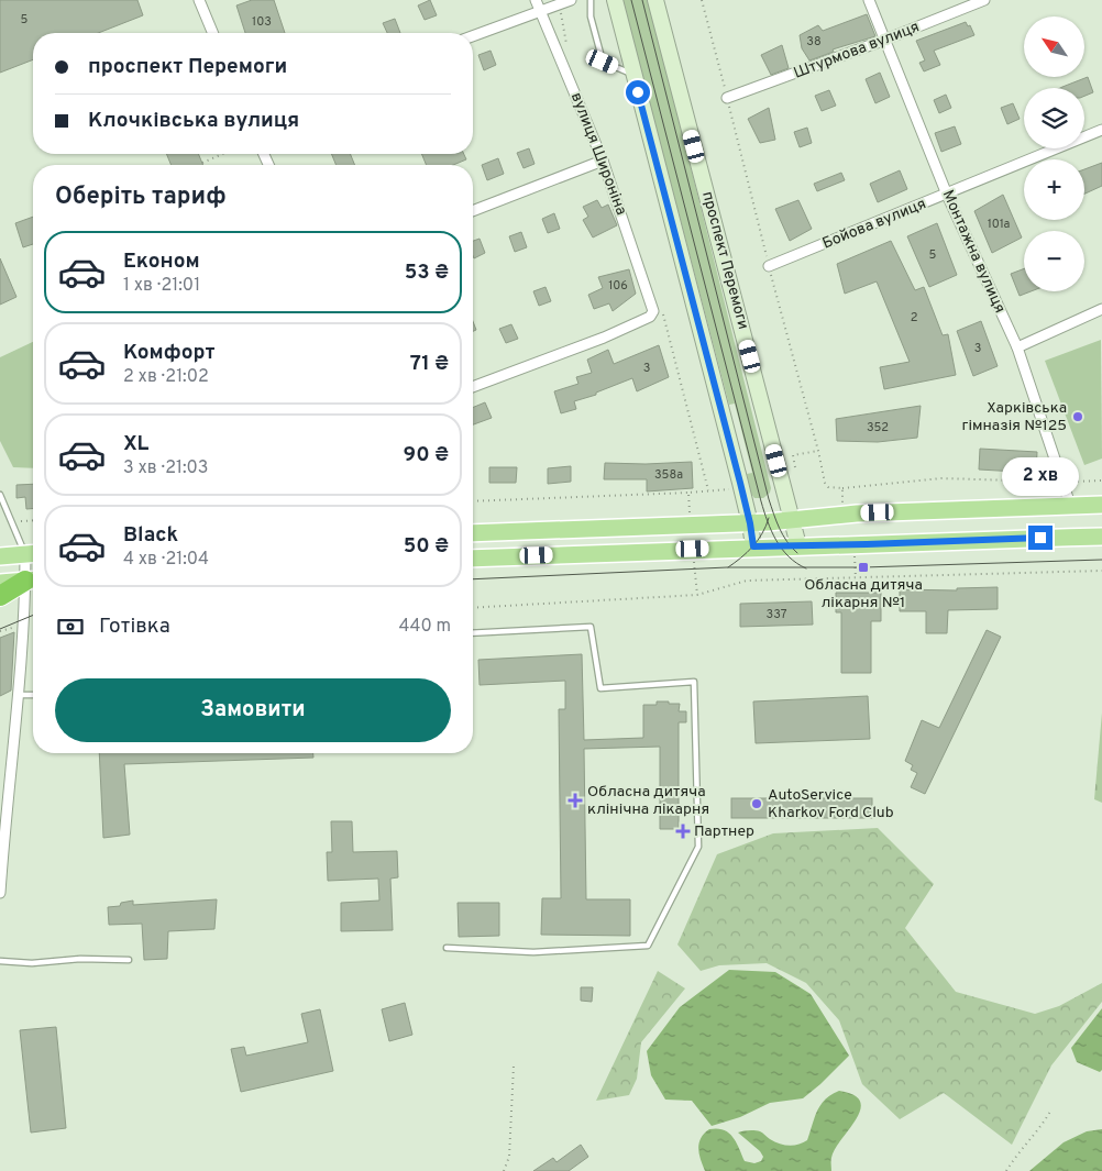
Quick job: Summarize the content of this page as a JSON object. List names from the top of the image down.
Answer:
{
  "streets": {
    "main road": ["проспект Перемоги"],
    "street": [
      "Штурмова вулиця",
      "вулиця Широніна",
      "Бойова вулиця",
      "Монтажна вулиця"
    ]
  },
  "crossings": [
    ["Штурмова вулиця", "Монтажна вулиця"],
    ["Бойова вулиця", "Монтажна вулиця"]
  ],
  "places": {
    "other": ["Харківська гімназія №125", "AutoService Kharkov Ford Club"],
    "transit": ["Обласна дитяча лікарня №1"],
    "health": ["Обласна дитяча клінічна лікарня", "Партнер"]
  },
  "house_numbers": [
    "5",
    "103",
    "38",
    "101а",
    "5",
    "106",
    "2",
    "3",
    "3",
    "352",
    "358а",
    "337"
  ],
  "north": "top left",
  "page": {
    "map_buttons": ["+", "−"],
    "banner": ["проспект Перемоги", "Клочківська вулиця"],
    "heading": "Оберіть тариф",
    "list": [
      {
        "name": "Економ",
        "note": "1 хв · 21:01",
        "value": "53 ₴"
      },
      {
        "name": "Комфорт",
        "note": "2 хв · 21:02",
        "value": "71 ₴"
      },
      {
        "name": "XL",
        "note": "3 хв · 21:03",
        "value": "90 ₴"
      },
      {
        "name": "Black",
        "note": "4 хв · 21:04",
        "value": "50 ₴"
      }
    ],
    "bubble": "2 хв",
    "pay": ["Готівка", "440 m"],
    "buttons": "Замовити"
  }
}
